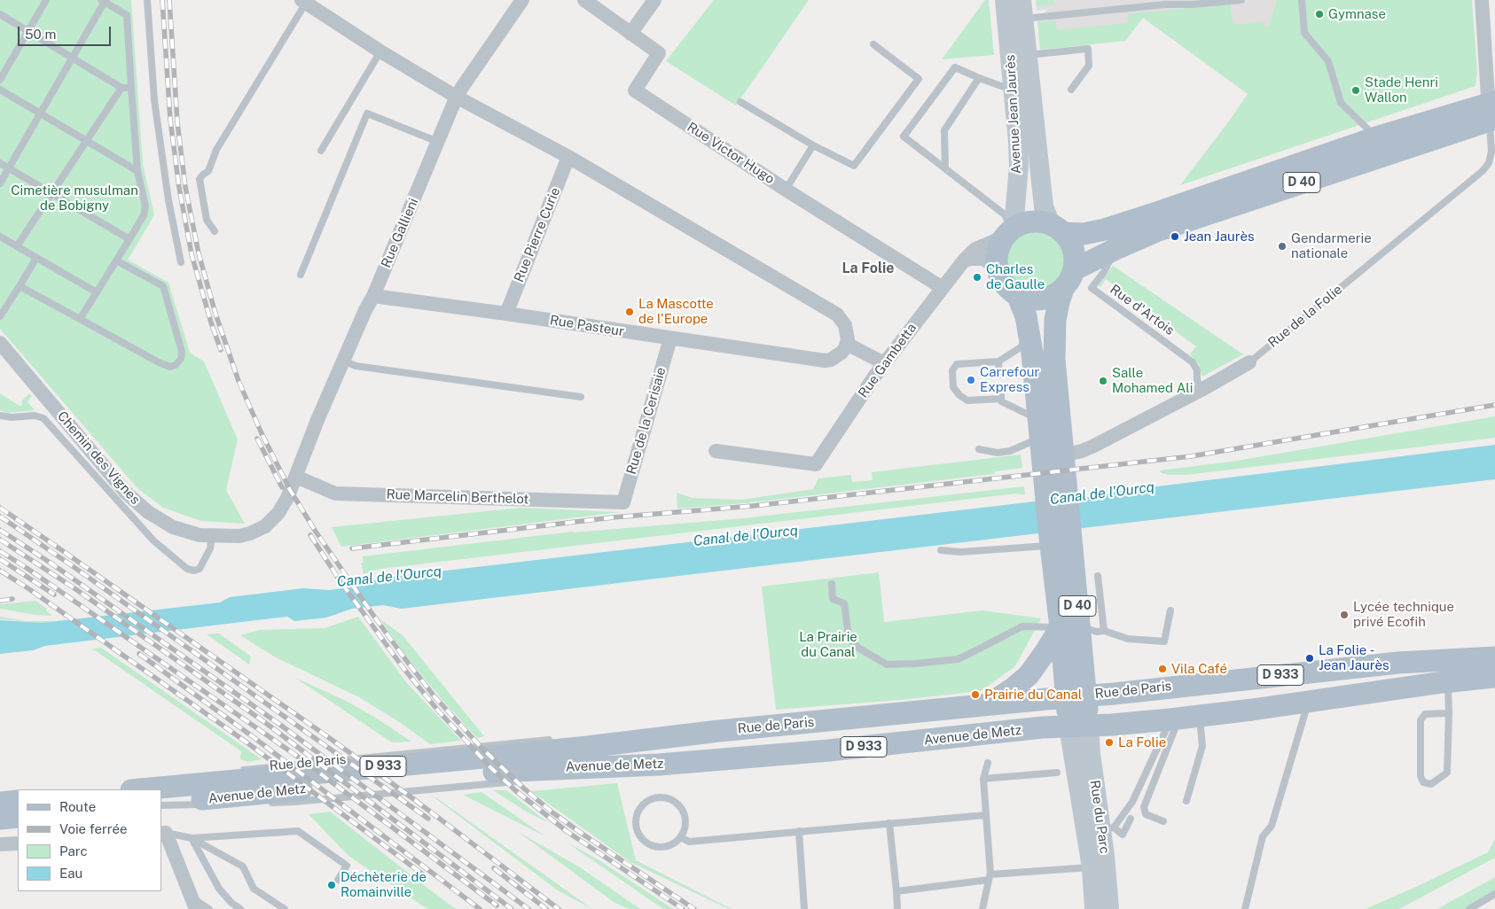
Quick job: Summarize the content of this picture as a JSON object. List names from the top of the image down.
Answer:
{
  "streets": {
    "main road": [
      "Avenue Jean Jaurès",
      "D 40",
      "D 933",
      "Rue de Paris",
      "Avenue de Metz",
      "Rue du Parc"
    ],
    "street": [
      "Rue Victor Hugo",
      "Rue Gallieni",
      "Rue Pierre Curie",
      "Rue de la Folie",
      "Rue Pasteur",
      "Rue Gambetta",
      "Rue de la Cerisaie",
      "Chemin des Vignes",
      "Rue Marcelin Berthelot"
    ],
    "lane": ["Rue d'Artois"]
  },
  "crossings": [
    ["Avenue Jean Jaurès", "D 40"],
    ["Rue Victor Hugo", "Rue Gambetta"],
    ["D 40", "Rue d'Artois"],
    ["D 40", "Rue de la Folie"],
    ["D 40", "D 933"],
    ["D 40", "Rue de Paris"],
    ["D 40", "Avenue de Metz"],
    ["D 40", "Rue du Parc"],
    ["Rue Gallieni", "Rue Pasteur"],
    ["Rue Gallieni", "Chemin des Vignes"],
    ["Rue Gallieni", "Rue Marcelin Berthelot"],
    ["Rue Pierre Curie", "Rue Pasteur"],
    ["Rue d'Artois", "Rue de la Folie"],
    ["Rue Pasteur", "Rue de la Cerisaie"],
    ["Rue de la Cerisaie", "Rue Marcelin Berthelot"],
    ["Chemin des Vignes", "Rue Marcelin Berthelot"],
    ["D 933", "Avenue de Metz"],
    ["D 933", "Rue du Parc"],
    ["Rue de Paris", "Avenue de Metz"],
    ["Avenue de Metz", "Rue du Parc"]
  ],
  "districts": ["La Folie"],
  "water": ["Canal de l'Ourcq"],
  "parks": ["Cimetière musulman de Bobigny", "La Prairie du Canal"],
  "places": [
    "Gymnase",
    "Stade Henri Wallon",
    "Jean Jaurès",
    "Gendarmerie nationale",
    "Charles de Gaulle",
    "La Mascotte de l'Europe",
    "Carrefour Express",
    "Salle Mohamed Ali",
    "Lycée technique privé Ecofih",
    "La Folie - Jean Jaurès",
    "Vila Café",
    "Prairie du Canal",
    "La Folie",
    "Déchèterie de Romainville"
  ],
  "legend": [
    "Route",
    "Voie ferrée",
    "Parc",
    "Eau"
  ],
  "scale_bar": "50 m"
}
